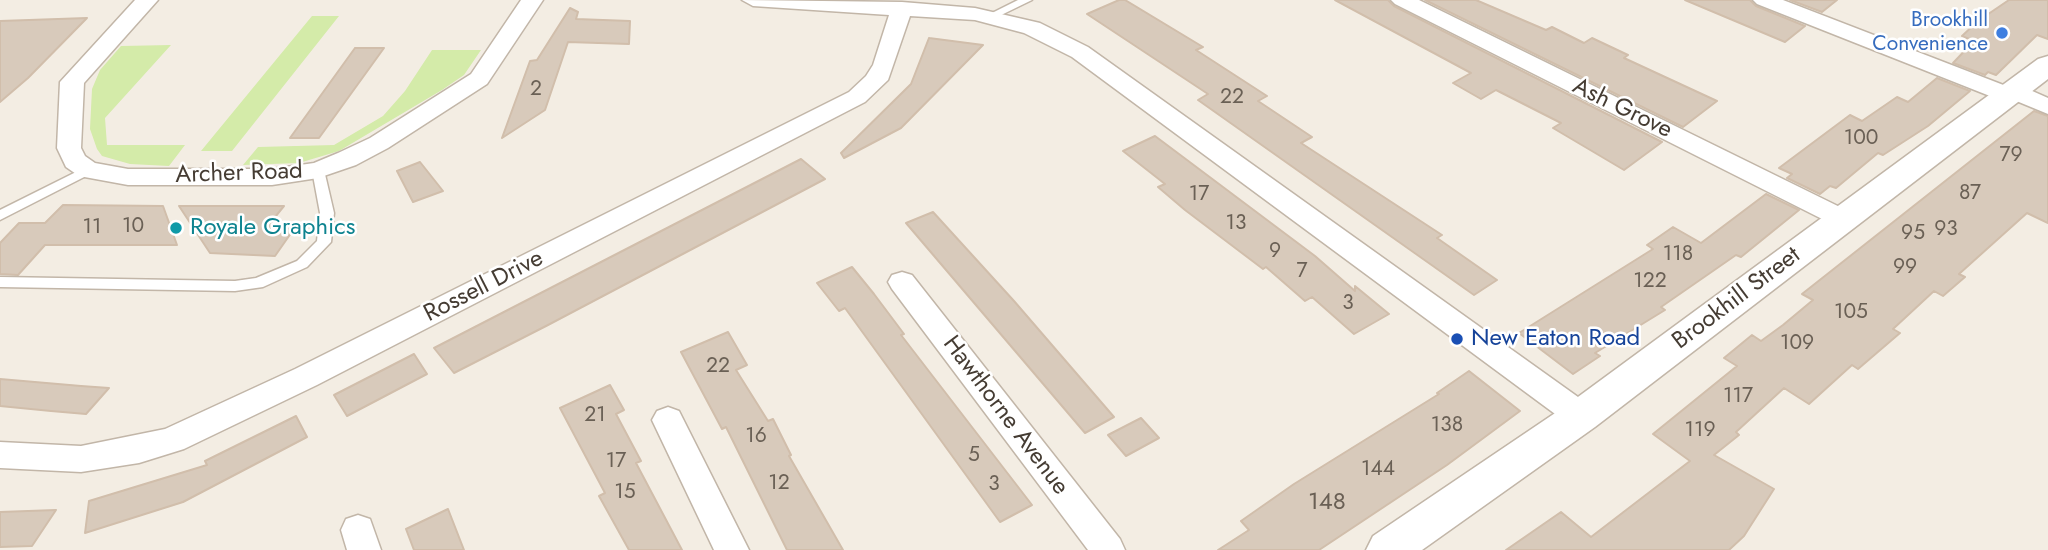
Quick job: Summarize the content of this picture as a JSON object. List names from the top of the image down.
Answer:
{
  "streets": {
    "street": [
      "Ash Grove",
      "Archer Road",
      "Rossell Drive",
      "Brookhill Street",
      "Hawthorne Avenue"
    ]
  },
  "crossings": [
    ["Ash Grove", "Brookhill Street"]
  ],
  "places": ["Brookhill Convenience", "Royale Graphics", "New Eaton Road"],
  "house_numbers": [
    "2",
    "22",
    "100",
    "79",
    "87",
    "17",
    "13",
    "10",
    "11",
    "93",
    "95",
    "9",
    "118",
    "99",
    "7",
    "122",
    "3",
    "105",
    "109",
    "22",
    "117",
    "21",
    "138",
    "119",
    "16",
    "5",
    "17",
    "144",
    "12",
    "3",
    "15",
    "148"
  ]
}
